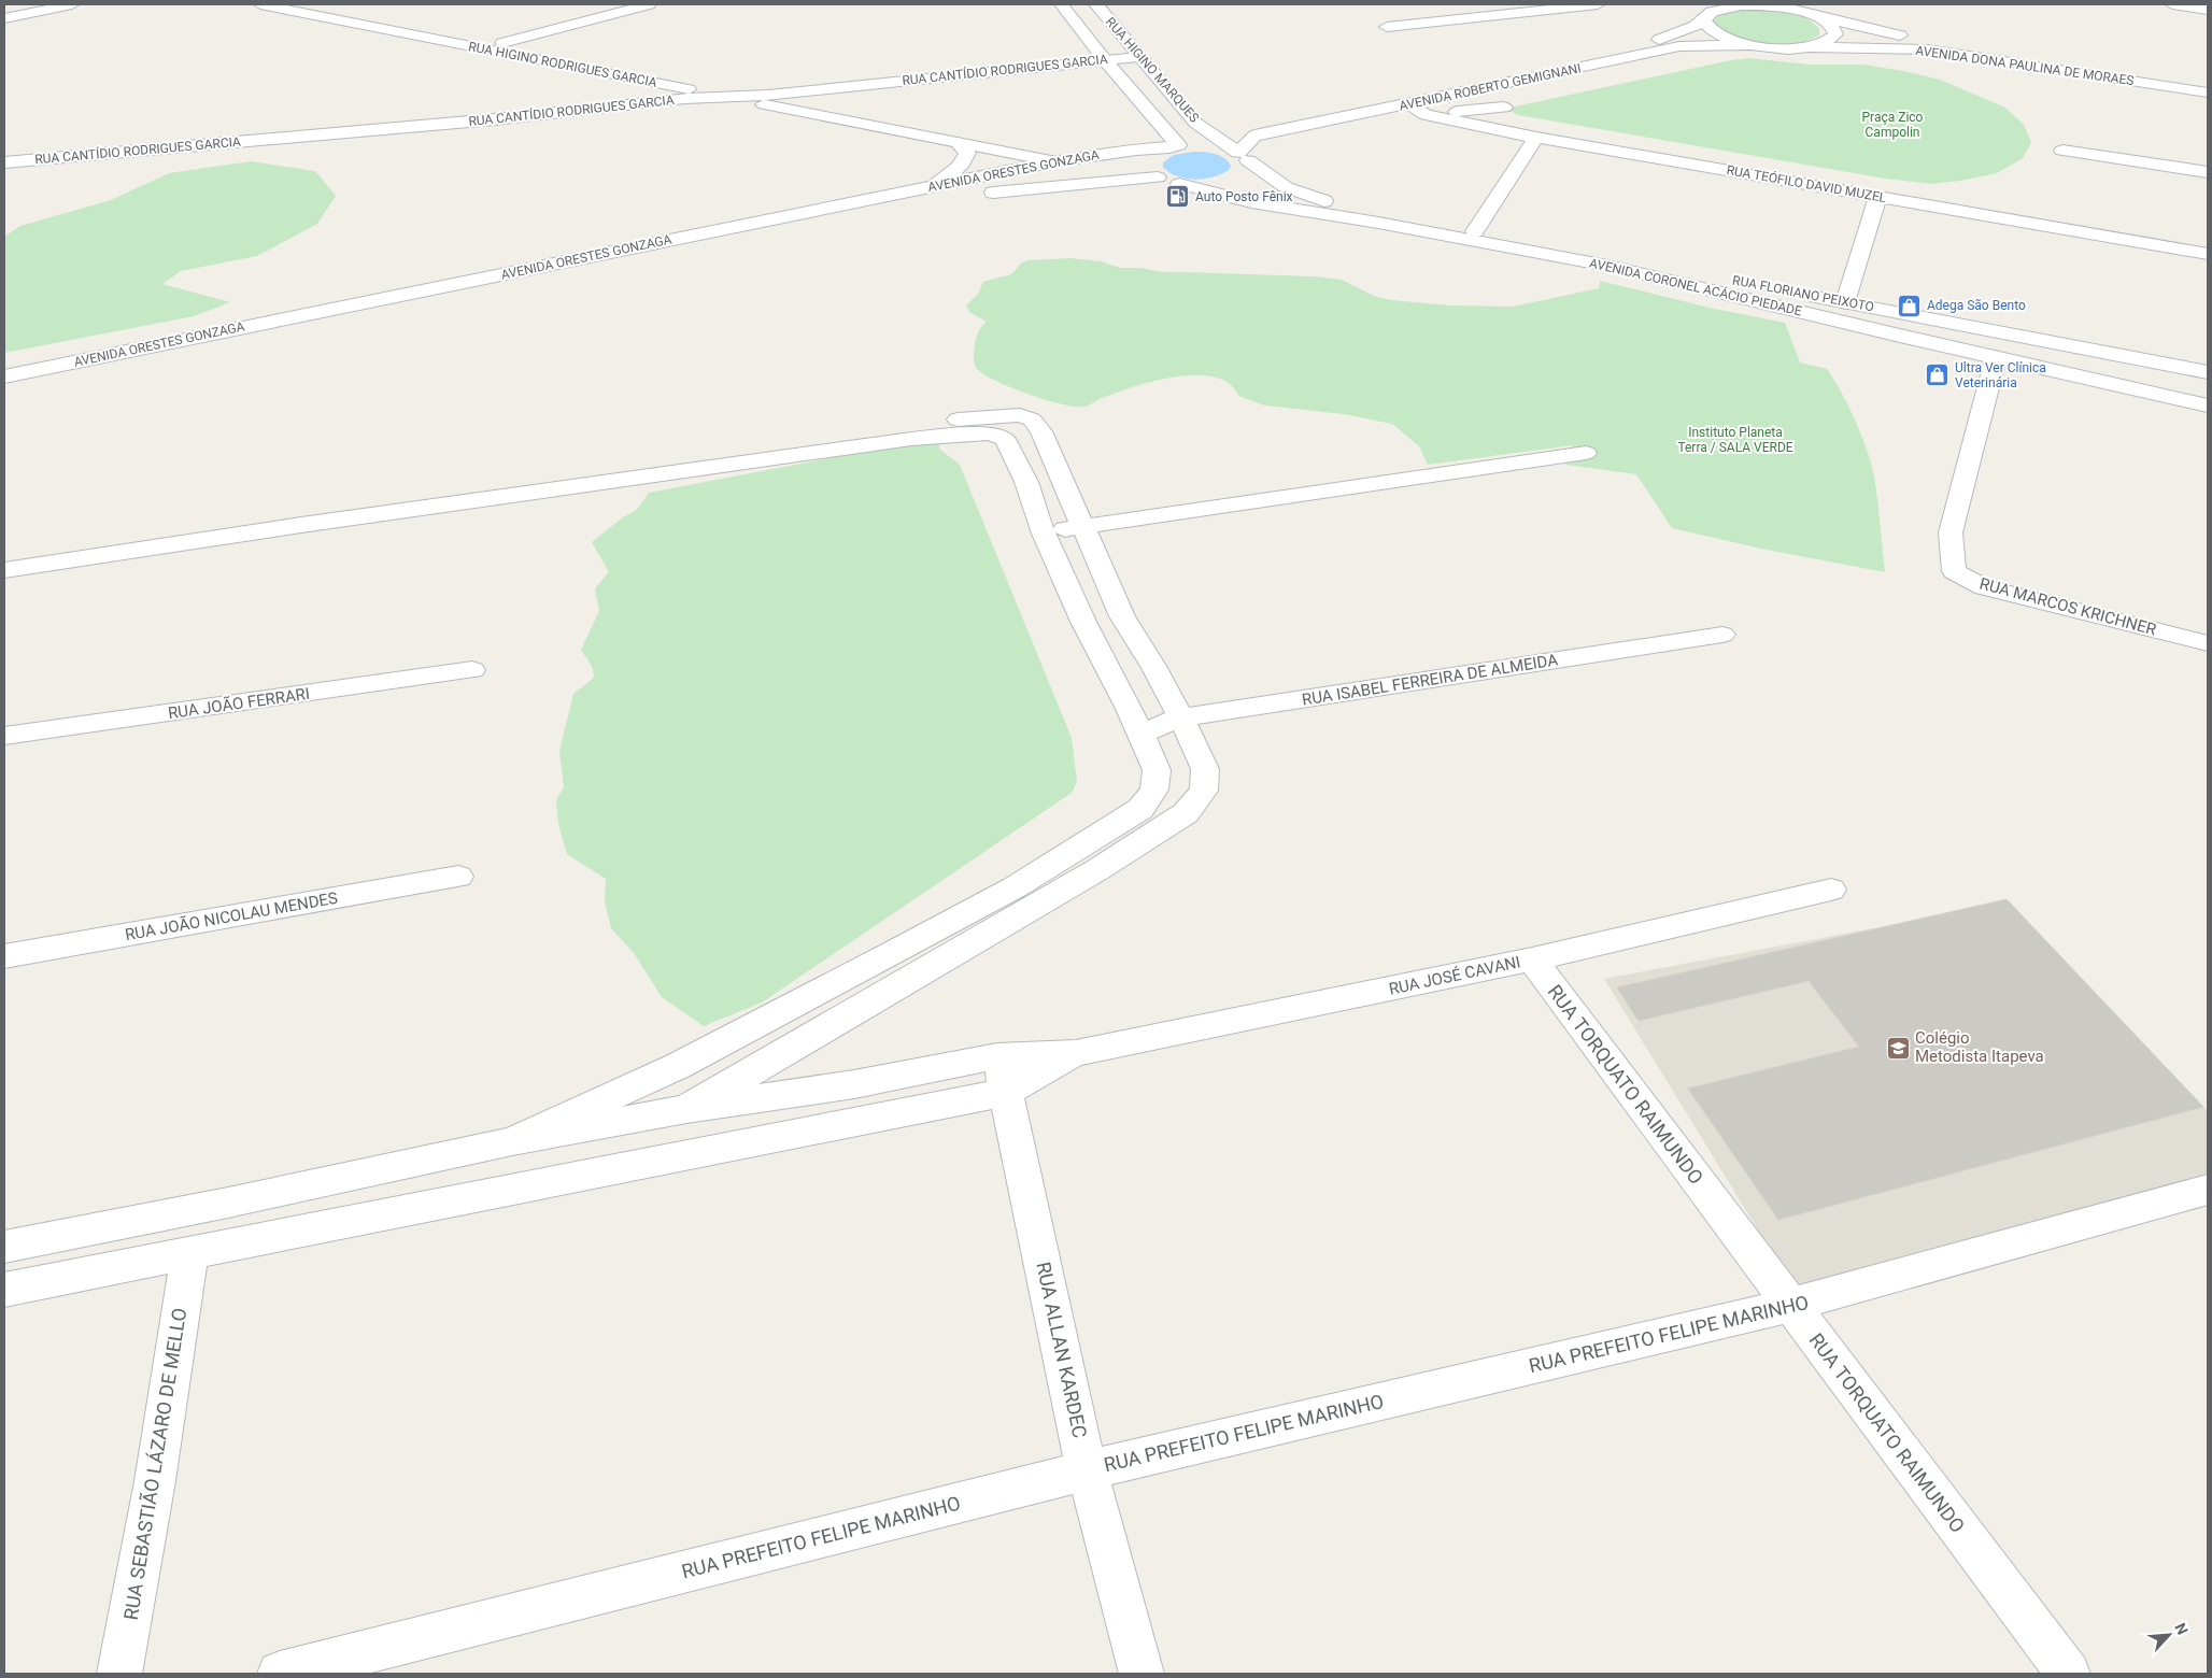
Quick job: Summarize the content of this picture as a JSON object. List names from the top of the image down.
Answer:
{
  "streets": {
    "street": [
      "RUA HIGINO RODRIGUES GARCIA",
      "AVENIDA DONA PAULINA DE MORAES",
      "RUA CANTÍDIO RODRIGUES GARCIA",
      "RUA HIGINO MARQUES",
      "AVENIDA ROBERTO GEMIGNANI",
      "AVENIDA ORESTES GONZAGA",
      "RUA TEÓFILO DAVID MUZEL",
      "AVENIDA CORONEL ACÁCIO PIEDADE",
      "RUA FLORIANO PEIXOTO",
      "RUA MARCOS KRICHNER",
      "RUA ISABEL FERREIRA DE ALMEIDA",
      "RUA JOÃO FERRARI",
      "RUA JOÃO NICOLAU MENDES",
      "RUA JOSÉ CAVANI",
      "RUA TORQUATO RAIMUNDO",
      "RUA PREFEITO FELIPE MARINHO",
      "RUA ALLAN KARDEC",
      "RUA SEBASTIÃO LÁZARO DE MELLO"
    ]
  },
  "crossings": [
    ["RUA HIGINO RODRIGUES GARCIA", "RUA CANTÍDIO RODRIGUES GARCIA"],
    ["RUA HIGINO RODRIGUES GARCIA", "AVENIDA ORESTES GONZAGA"],
    ["RUA CANTÍDIO RODRIGUES GARCIA", "RUA HIGINO MARQUES"],
    ["RUA HIGINO MARQUES", "AVENIDA ROBERTO GEMIGNANI"],
    ["RUA HIGINO MARQUES", "AVENIDA ORESTES GONZAGA"],
    ["RUA HIGINO MARQUES", "RUA FLORIANO PEIXOTO"],
    ["AVENIDA ROBERTO GEMIGNANI", "AVENIDA ORESTES GONZAGA"],
    ["AVENIDA ROBERTO GEMIGNANI", "RUA TEÓFILO DAVID MUZEL"],
    ["AVENIDA ROBERTO GEMIGNANI", "RUA FLORIANO PEIXOTO"],
    ["AVENIDA ORESTES GONZAGA", "RUA FLORIANO PEIXOTO"],
    ["AVENIDA CORONEL ACÁCIO PIEDADE", "RUA MARCOS KRICHNER"],
    ["RUA JOSÉ CAVANI", "RUA TORQUATO RAIMUNDO"],
    ["RUA JOSÉ CAVANI", "RUA ALLAN KARDEC"],
    ["RUA TORQUATO RAIMUNDO", "RUA PREFEITO FELIPE MARINHO"],
    ["RUA PREFEITO FELIPE MARINHO", "RUA ALLAN KARDEC"]
  ],
  "parks": ["Praça Zico Campolin", "Instituto Planeta Terra / SALA VERDE"],
  "places": {
    "fuel station": ["Auto Posto Fênix"],
    "shop": ["Adega São Bento", "Ultra Ver Clínica Veterinária"],
    "school or university": ["Colégio Metodista Itapeva"]
  },
  "north": "top right"
}
